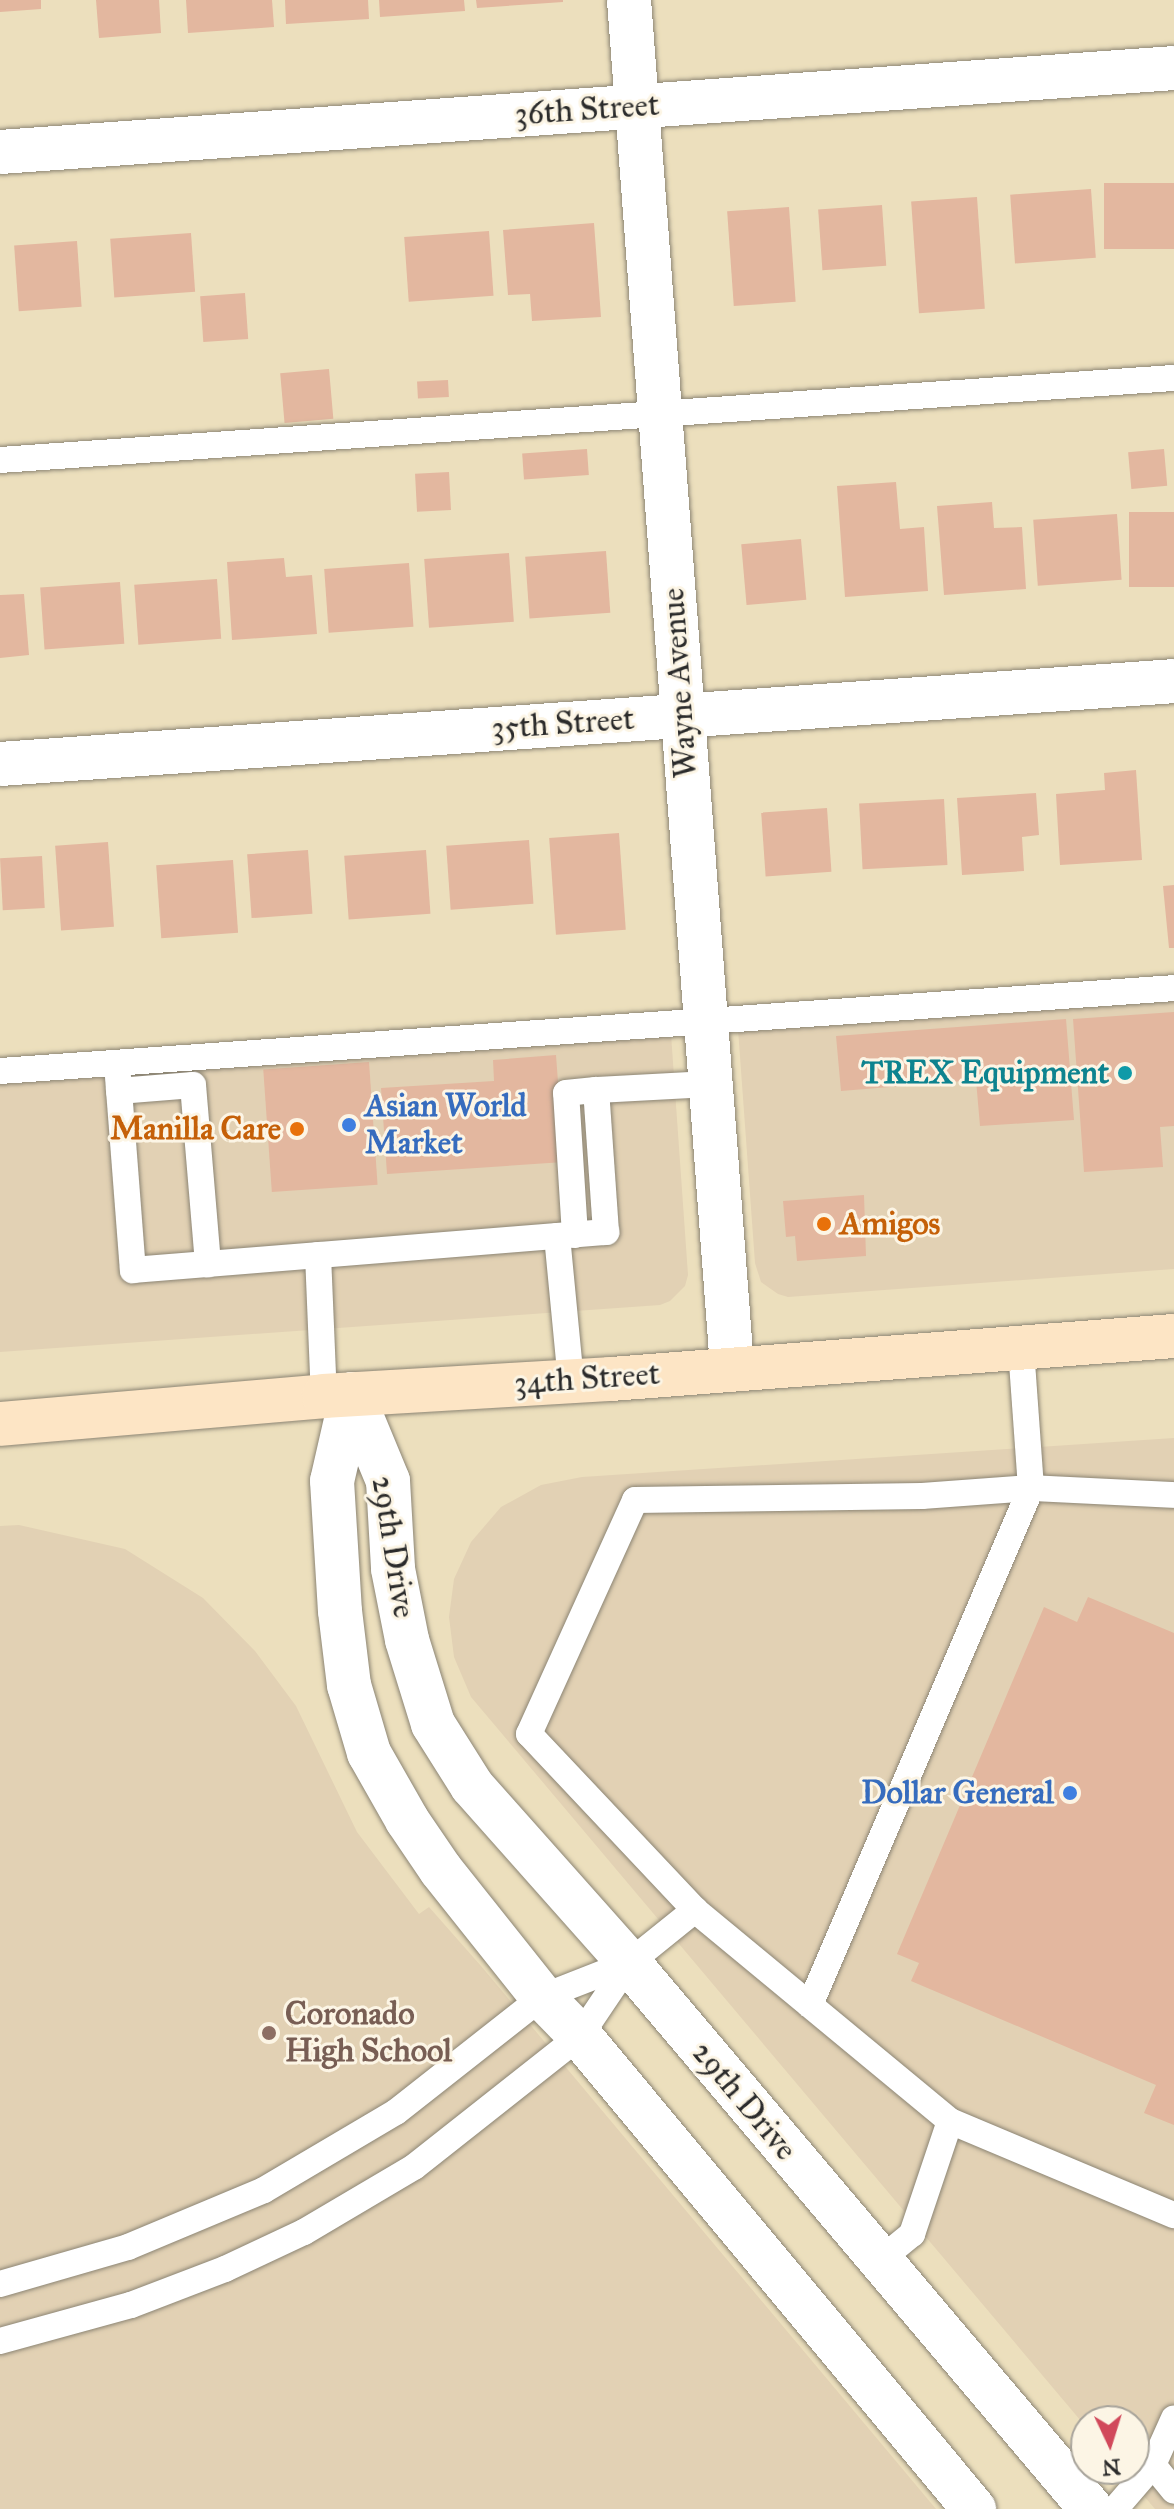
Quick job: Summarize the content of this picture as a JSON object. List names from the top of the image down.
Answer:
{
  "streets": {
    "main road": ["34th Street"],
    "street": [
      "36th Street",
      "Wayne Avenue",
      "35th Street",
      "29th Drive"
    ]
  },
  "crossings": [
    ["36th Street", "Wayne Avenue"],
    ["Wayne Avenue", "35th Street"],
    ["Wayne Avenue", "34th Street"],
    ["34th Street", "29th Drive"]
  ],
  "places": [
    "TREX Equipment",
    "Asian World Market",
    "Manilla Care",
    "Amigos",
    "Dollar General",
    "Coronado High School"
  ],
  "north": "bottom"
}
